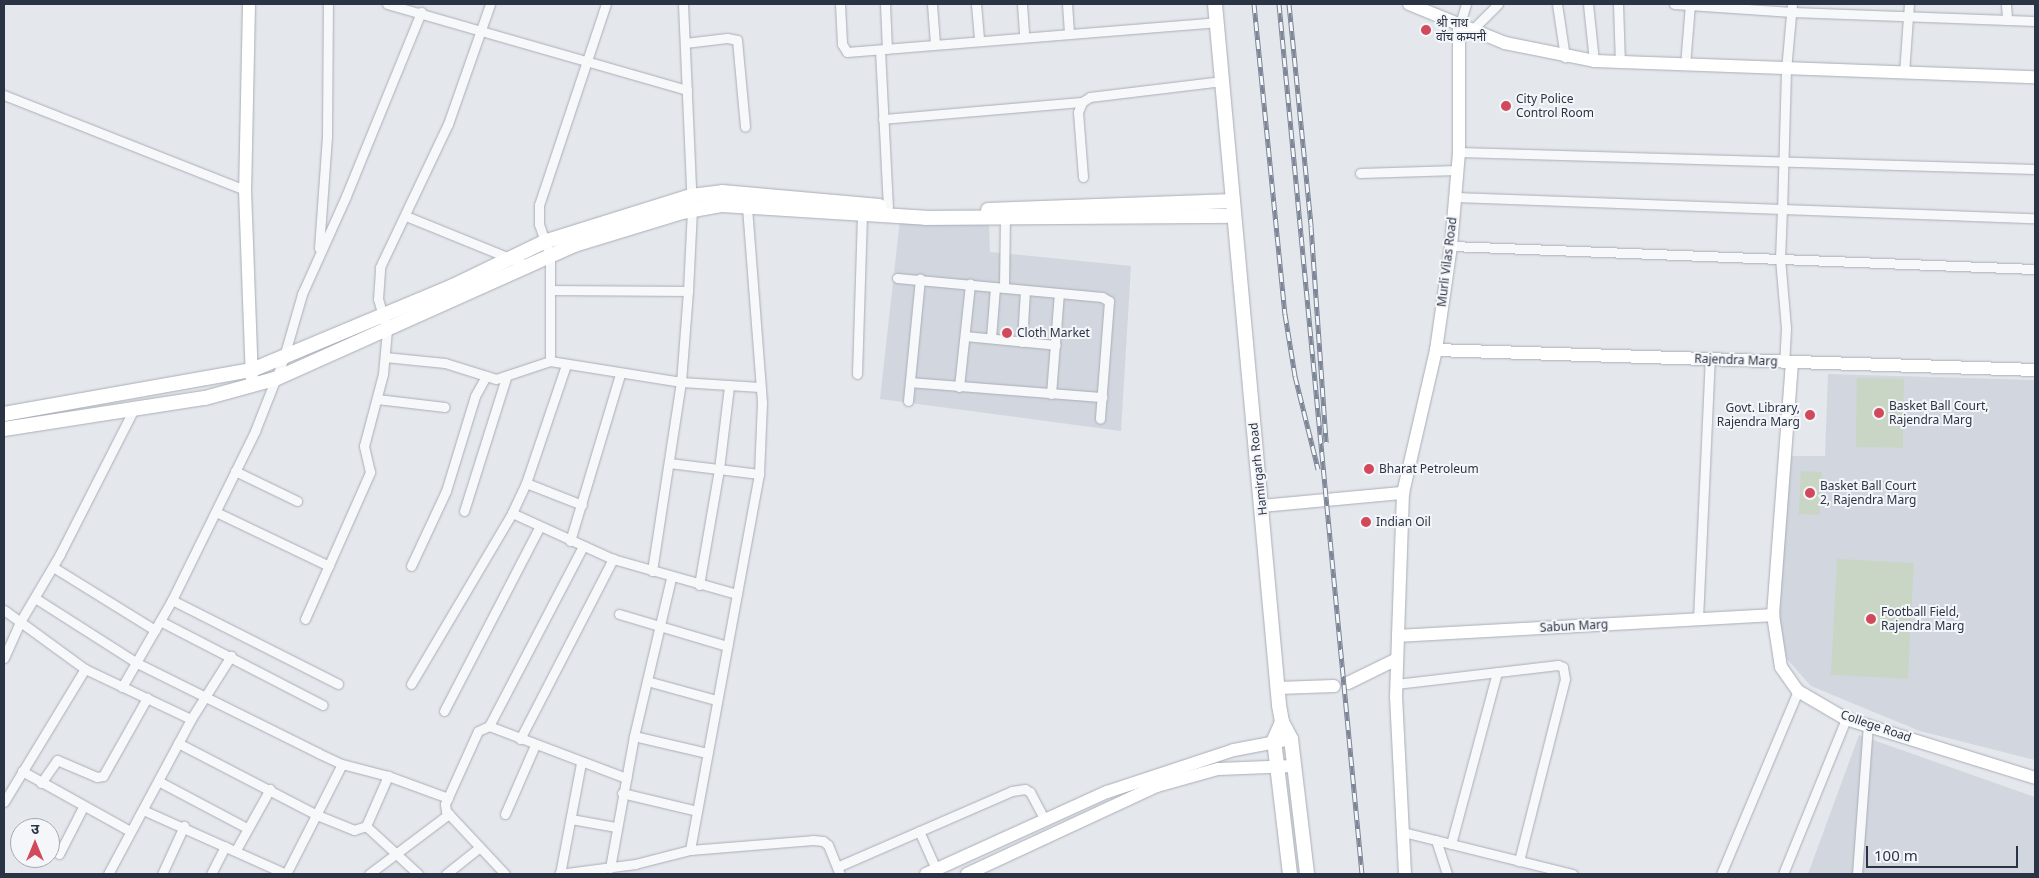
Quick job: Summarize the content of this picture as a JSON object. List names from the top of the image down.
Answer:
{
  "streets": {
    "main road": ["Hamirgarh Road"],
    "street": [
      "Murli Vilas Road",
      "Rajendra Marg",
      "Sabun Marg",
      "College Road"
    ]
  },
  "crossings": [
    ["Murli Vilas Road", "Rajendra Marg"],
    ["Murli Vilas Road", "Sabun Marg"],
    ["Rajendra Marg", "College Road"],
    ["Sabun Marg", "College Road"]
  ],
  "places": [
    "श्री नाथ वॉच कम्पनी",
    "City Police Control Room",
    "Cloth Market",
    "Basket Ball Court, Rajendra Marg",
    "Govt. Library, Rajendra Marg",
    "Bharat Petroleum",
    "Basket Ball Court 2, Rajendra Marg",
    "Indian Oil",
    "Football Field, Rajendra Marg"
  ],
  "scale_bar": "100 m",
  "north": "top"
}
